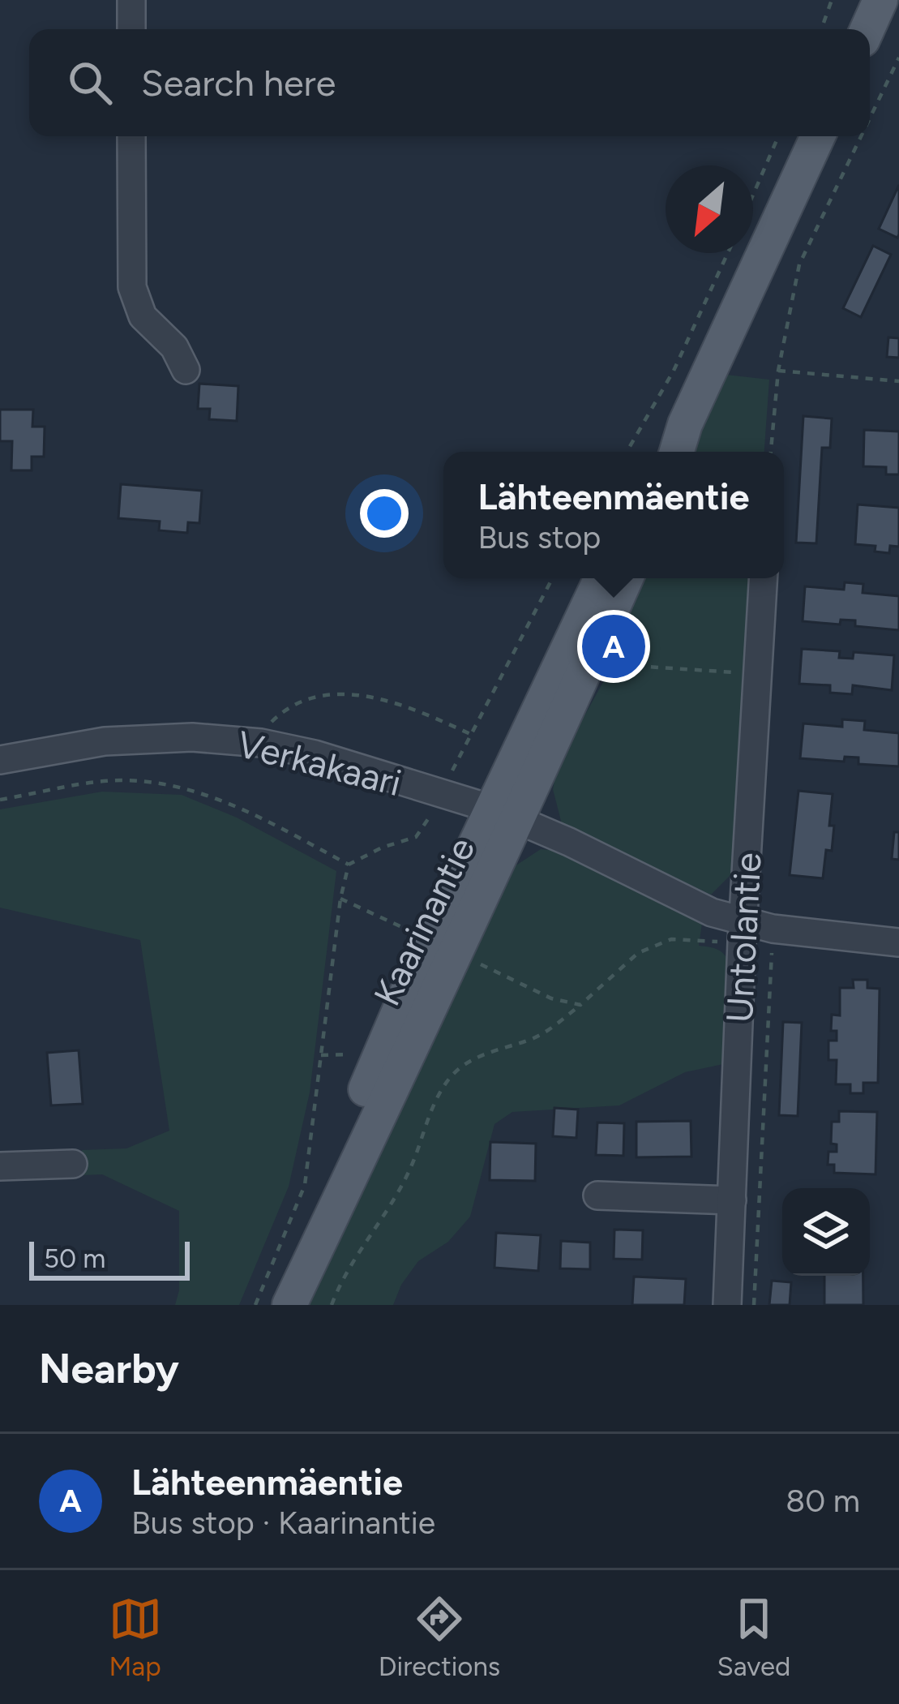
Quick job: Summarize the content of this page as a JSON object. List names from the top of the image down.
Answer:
{
  "streets": {
    "main road": ["Kaarinantie"],
    "street": ["Verkakaari", "Untolantie"]
  },
  "crossings": [
    ["Verkakaari", "Kaarinantie"],
    ["Verkakaari", "Untolantie"]
  ],
  "scale_bar": "50 m",
  "north": "bottom left",
  "page": {
    "search": "Search here",
    "popup": ["Lähteenmäentie", "Bus stop"],
    "pins": "A",
    "scale": "50 m",
    "heading": "Nearby",
    "list": [
      {
        "mark": "A",
        "name": "Lähteenmäentie",
        "note": "Bus stop · Kaarinantie",
        "value": "80 m"
      }
    ],
    "nav": ["Map", "Directions", "Saved"]
  }
}
